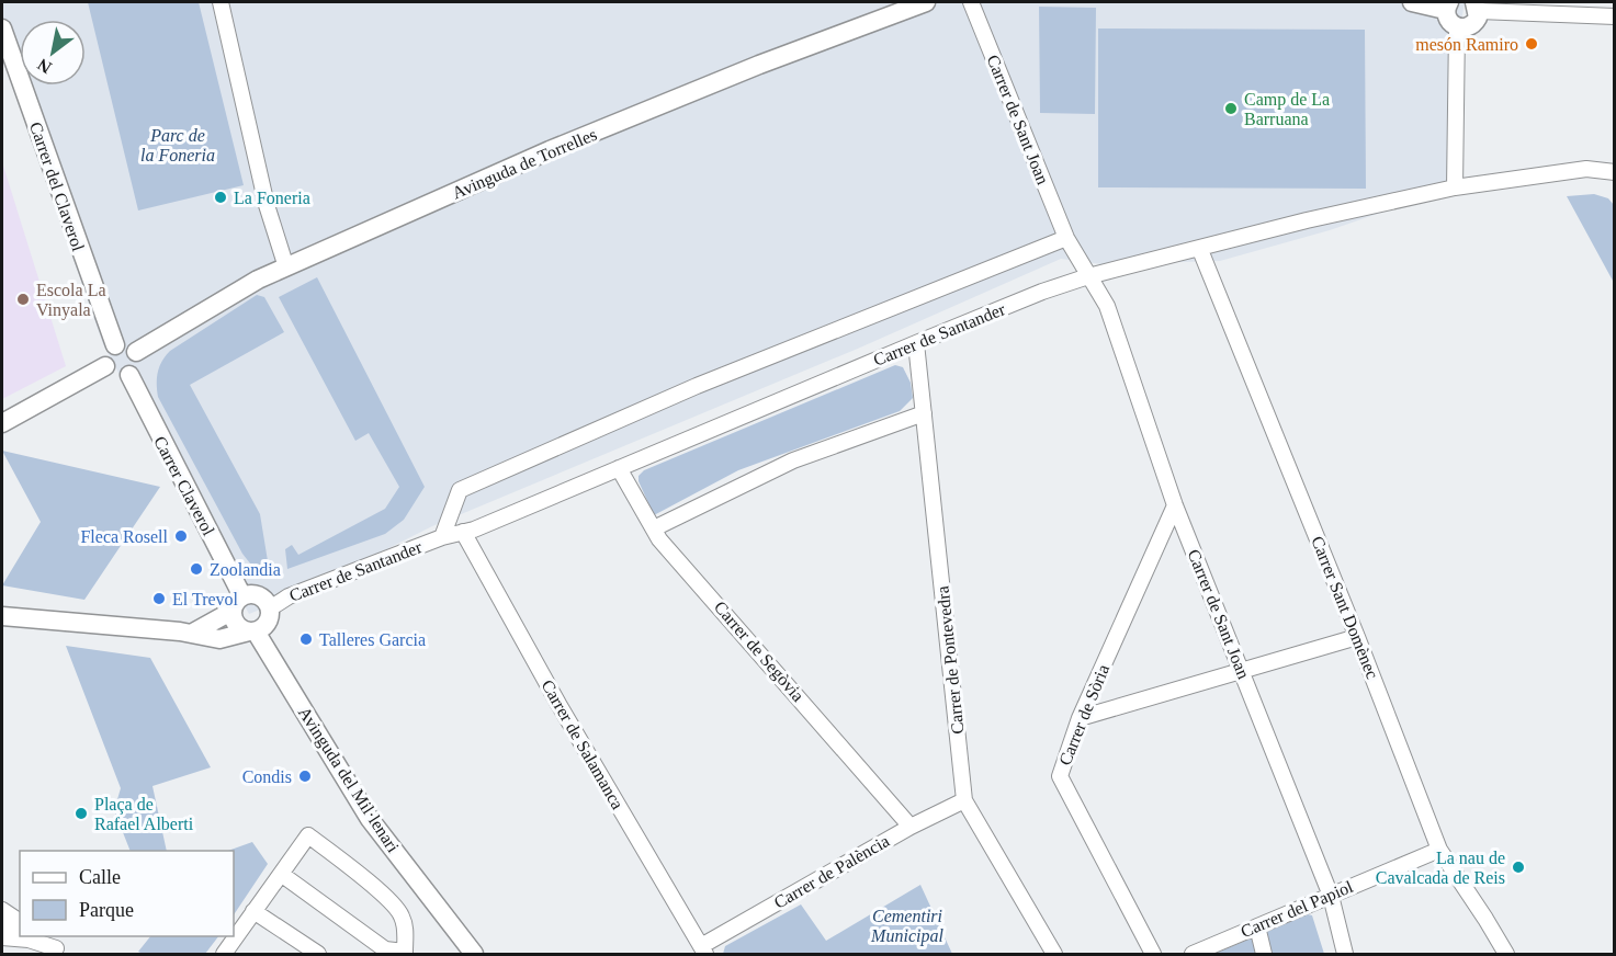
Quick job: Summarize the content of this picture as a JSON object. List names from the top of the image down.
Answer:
{
  "streets": {
    "street": [
      "Carrer de Sant Joan",
      "Avinguda de Torrelles",
      "Carrer del Claverol",
      "Carrer de Santander",
      "Carrer Claverol",
      "Carrer Sant Domènec",
      "Carrer de Segòvia",
      "Carrer de Pontevedra",
      "Carrer de Sòria",
      "Carrer de Salamanca",
      "Avinguda del Mil·lenari",
      "Carrer de Palència",
      "Carrer del Papiol"
    ]
  },
  "crossings": [
    ["Carrer de Sant Joan", "Carrer de Santander"],
    ["Carrer de Sant Joan", "Carrer de Sòria"],
    ["Carrer de Sant Joan", "Carrer del Papiol"],
    ["Avinguda de Torrelles", "Carrer del Claverol"],
    ["Avinguda de Torrelles", "Carrer Claverol"],
    ["Carrer del Claverol", "Carrer Claverol"],
    ["Carrer de Santander", "Carrer Claverol"],
    ["Carrer de Santander", "Carrer Sant Domènec"],
    ["Carrer de Santander", "Carrer de Segòvia"],
    ["Carrer de Santander", "Carrer de Pontevedra"],
    ["Carrer de Santander", "Carrer de Salamanca"],
    ["Carrer de Santander", "Avinguda del Mil·lenari"],
    ["Carrer Claverol", "Avinguda del Mil·lenari"],
    ["Carrer Sant Domènec", "Carrer del Papiol"],
    ["Carrer de Segòvia", "Carrer de Palència"],
    ["Carrer de Pontevedra", "Carrer de Palència"],
    ["Carrer de Salamanca", "Carrer de Palència"]
  ],
  "parks": ["Parc de la Foneria", "Cementiri Municipal"],
  "places": [
    "mesón Ramiro",
    "Camp de La Barruana",
    "La Foneria",
    "Escola La Vinyala",
    "Fleca Rosell",
    "Zoolandia",
    "El Trevol",
    "Talleres Garcia",
    "Condis",
    "Plaça de Rafael Alberti",
    "La nau de Cavalcada de Reis"
  ],
  "legend": ["Calle", "Parque"],
  "north": "bottom left"
}
